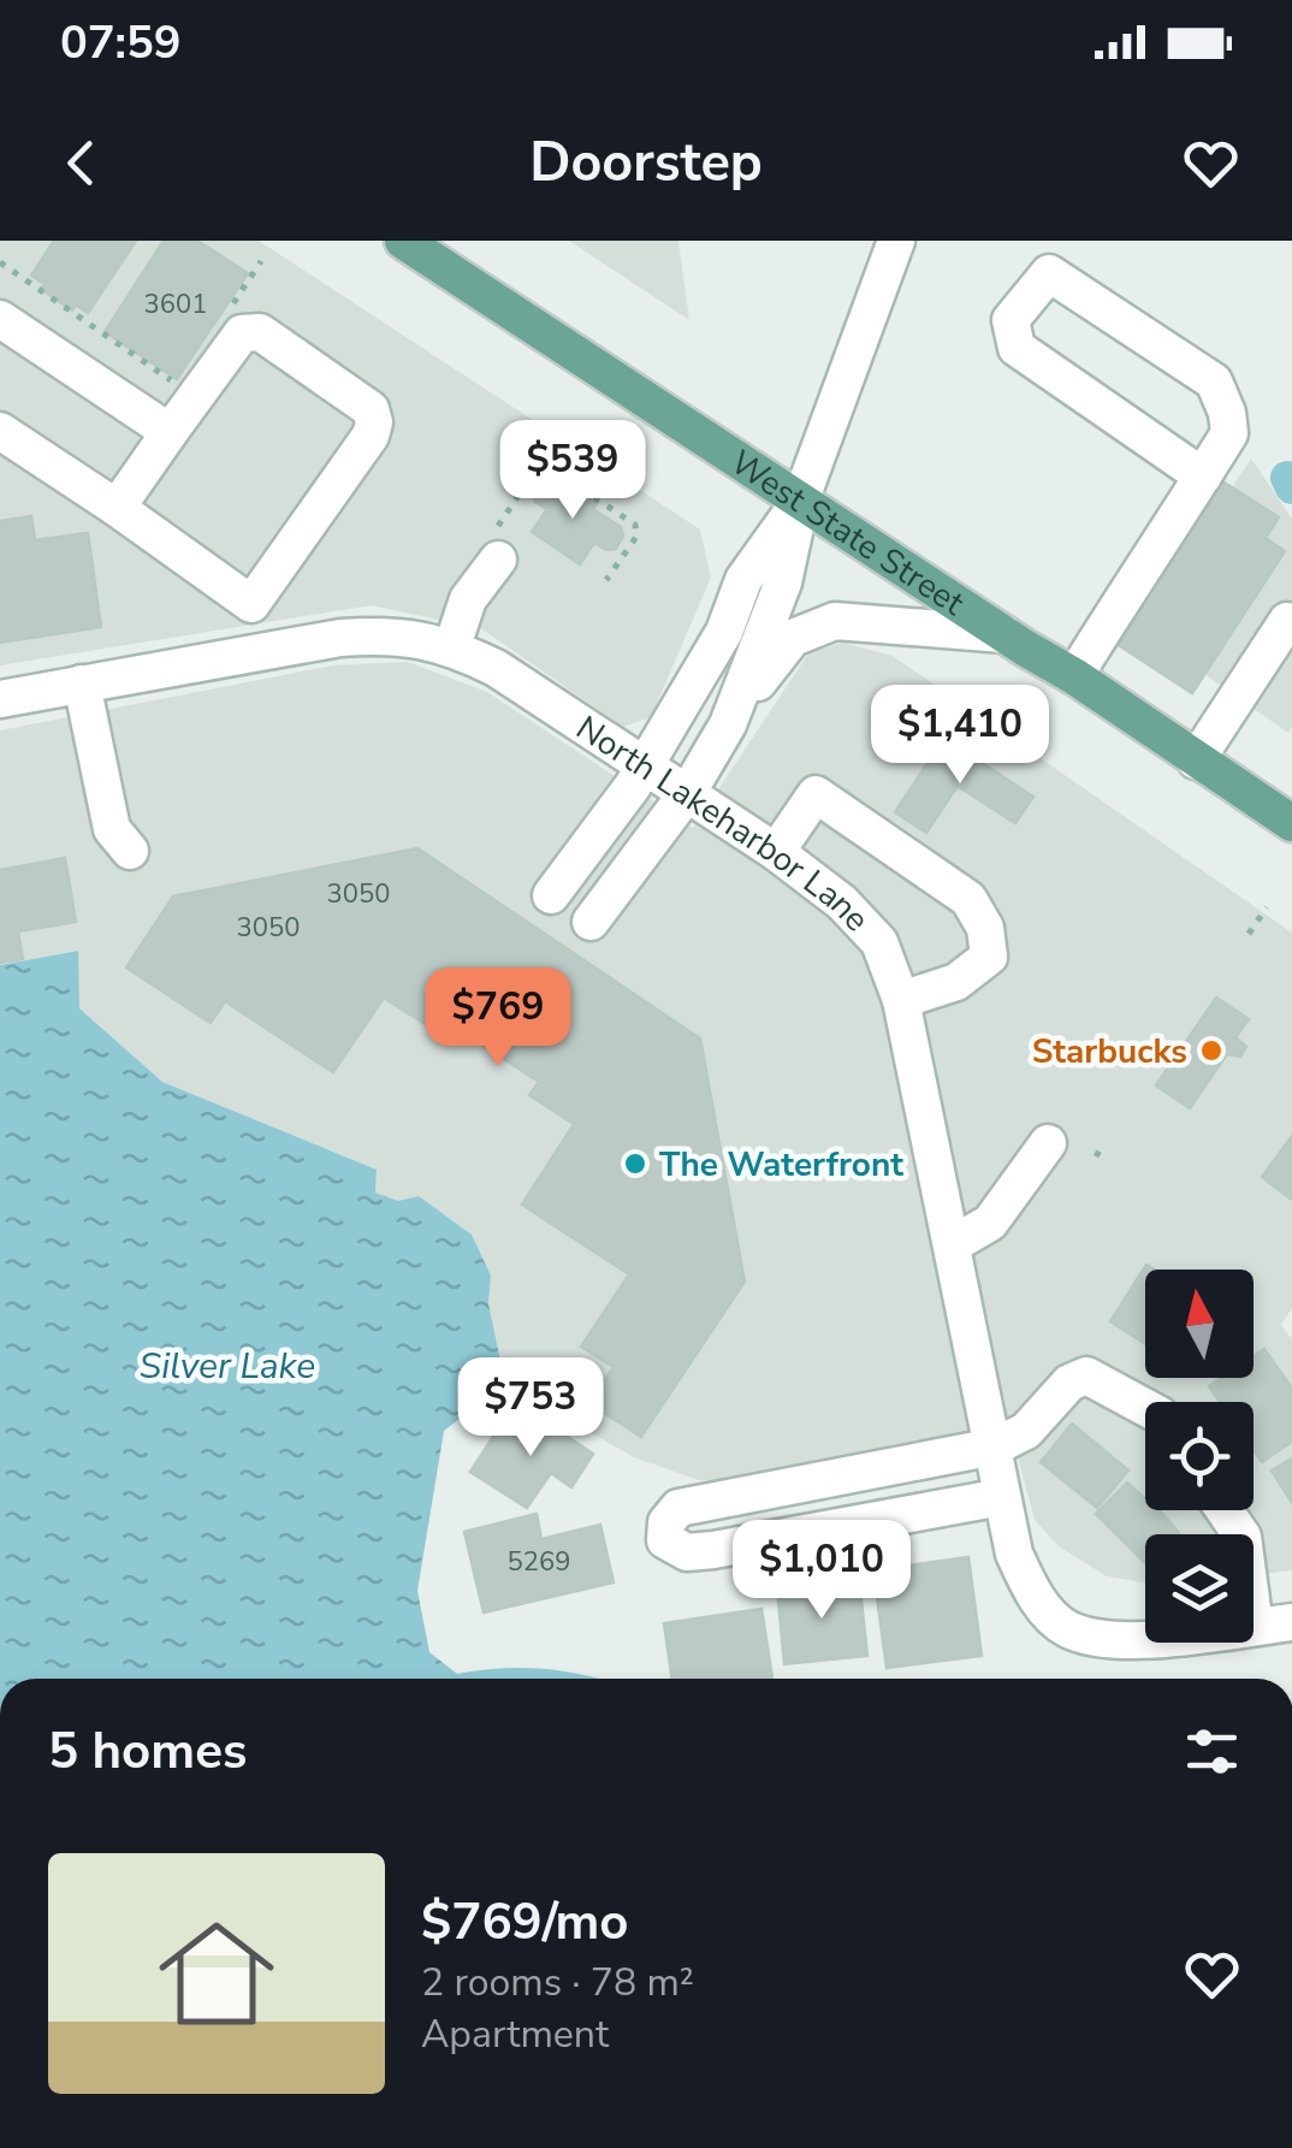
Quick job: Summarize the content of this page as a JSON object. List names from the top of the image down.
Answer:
{
  "streets": {
    "main road": ["West State Street"],
    "street": ["North Lakeharbor Lane"]
  },
  "water": ["Silver Lake"],
  "places": ["Starbucks", "The Waterfront"],
  "house_numbers": [
    "3601",
    "3050",
    "3050",
    "5269"
  ],
  "north": "top",
  "page": {
    "status": "07:59",
    "header": "Doorstep",
    "price": [
      "$539",
      "$1,410",
      "$769",
      "$753",
      "$1,010"
    ],
    "heading": "5 homes",
    "list": [
      {
        "name": "$769/mo",
        "note": "2 rooms · 78 m² · Apartment"
      }
    ]
  }
}
